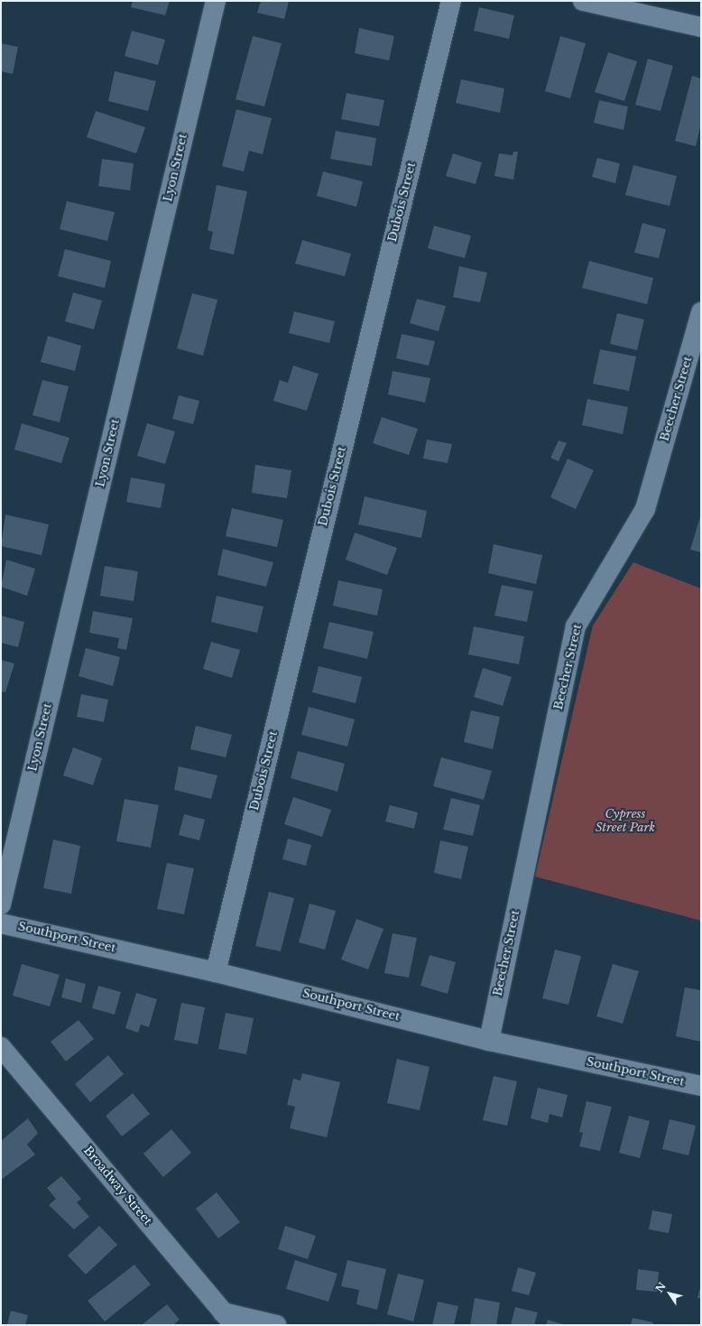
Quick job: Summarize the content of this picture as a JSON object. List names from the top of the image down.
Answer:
{
  "streets": {
    "street": [
      "Lyon Street",
      "Dubois Street",
      "Beecher Street",
      "Southport Street",
      "Broadway Street"
    ]
  },
  "crossings": [
    ["Dubois Street", "Southport Street"],
    ["Beecher Street", "Southport Street"]
  ],
  "parks": ["Cypress Street Park"],
  "north": "top left"
}
